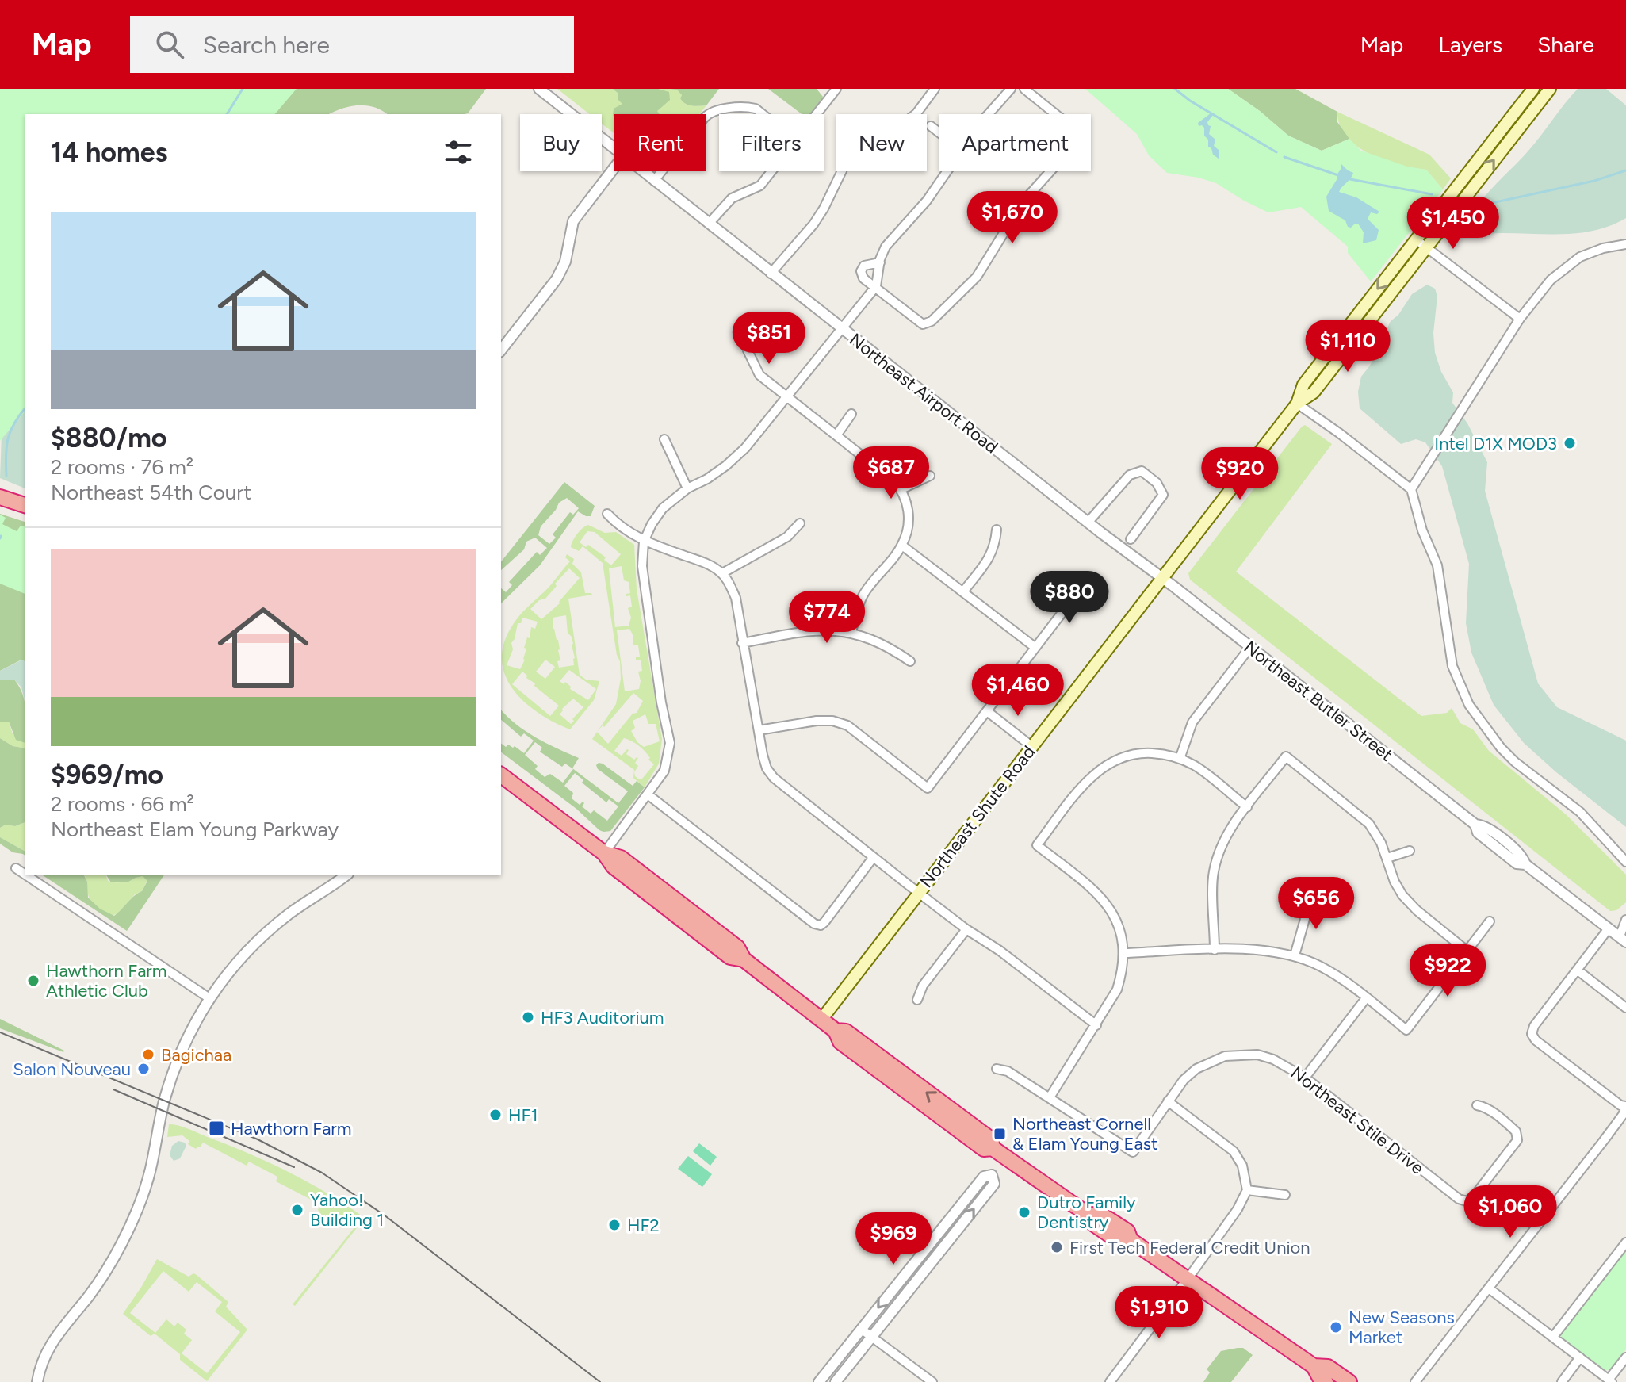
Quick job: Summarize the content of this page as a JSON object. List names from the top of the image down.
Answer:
{
  "streets": {
    "main road": ["Northeast Shute Road"],
    "street": ["Northeast Airport Road", "Northeast Butler Street", "Northeast Stile Drive"]
  },
  "crossings": [
    ["Northeast Airport Road", "Northeast Butler Street"],
    ["Northeast Airport Road", "Northeast Shute Road"],
    ["Northeast Butler Street", "Northeast Shute Road"]
  ],
  "places": {
    "other": [
      "Intel D1X MOD3",
      "Hawthorn Farm Athletic Club",
      "HF3 Auditorium",
      "Bagichaa",
      "Salon Nouveau",
      "HF1",
      "Yahoo! Building 1",
      "Dutro Family Dentistry",
      "HF2",
      "First Tech Federal Credit Union",
      "New Seasons Market"
    ],
    "transit": ["Hawthorn Farm", "Northeast Cornell & Elam Young East"]
  },
  "page": {
    "header": "Map",
    "search": "Search here",
    "nav": ["Map", "Layers", "Share"],
    "chip": [
      "Buy",
      "Rent",
      "Filters",
      "New",
      "Apartment"
    ],
    "heading": "14 homes",
    "list": [
      {
        "name": "$880/mo",
        "note": "2 rooms · 76 m² · Northeast 54th Court"
      },
      {
        "name": "$969/mo",
        "note": "2 rooms · 66 m² · Northeast Elam Young Parkway"
      }
    ],
    "price": [
      "$1,670",
      "$1,450",
      "$851",
      "$1,110",
      "$687",
      "$920",
      "$880",
      "$774",
      "$1,460",
      "$656",
      "$922",
      "$1,060",
      "$969",
      "$1,910"
    ]
  }
}
